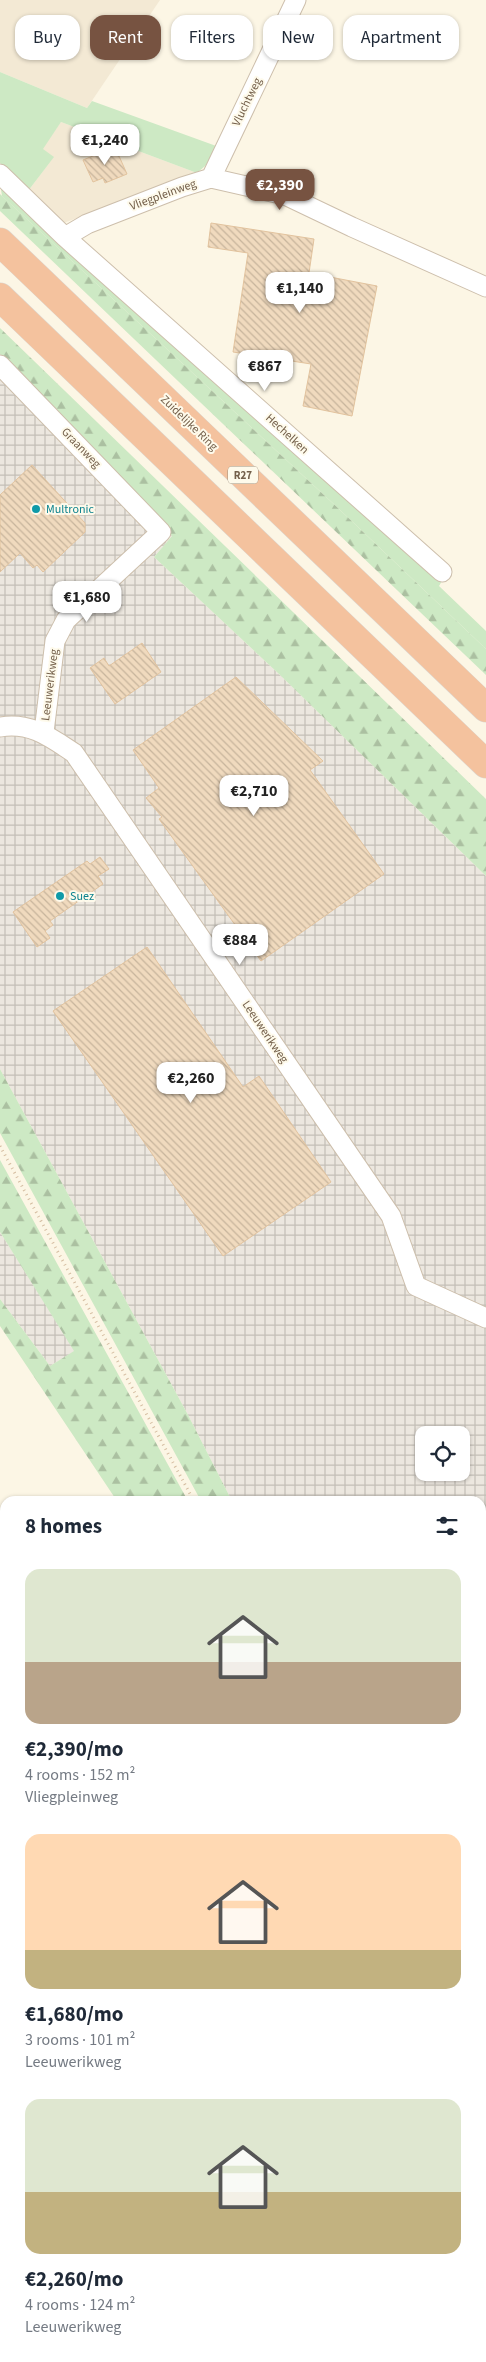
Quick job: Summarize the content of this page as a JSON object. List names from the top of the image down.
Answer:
{
  "streets": {
    "highway": ["Zuidelijke Ring", "R27"],
    "street": [
      "Vluchtweg",
      "Vliegpleinweg",
      "Hechelken",
      "Graanweg",
      "Leeuwerikweg"
    ]
  },
  "crossings": [
    ["Vluchtweg", "Vliegpleinweg"],
    ["Vliegpleinweg", "Hechelken"],
    ["Graanweg", "Leeuwerikweg"]
  ],
  "places": ["Multronic", "Suez"],
  "page": {
    "chip": [
      "Buy",
      "Rent",
      "Filters",
      "New",
      "Apartment"
    ],
    "price": [
      "€1,240",
      "€2,390",
      "€1,140",
      "€867",
      "€1,680",
      "€2,710",
      "€884",
      "€2,260"
    ],
    "heading": "8 homes",
    "list": [
      {
        "name": "€2,390/mo",
        "note": "4 rooms · 152 m² · Vliegpleinweg"
      },
      {
        "name": "€1,680/mo",
        "note": "3 rooms · 101 m² · Leeuwerikweg"
      },
      {
        "name": "€2,260/mo",
        "note": "4 rooms · 124 m² · Leeuwerikweg"
      }
    ]
  }
}
